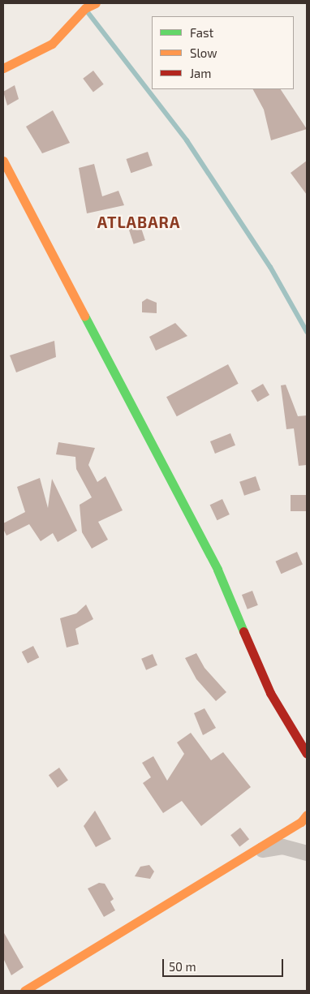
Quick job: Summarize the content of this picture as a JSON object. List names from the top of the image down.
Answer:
{
  "districts": ["ATLABARA"],
  "legend": ["Fast", "Slow", "Jam"],
  "scale_bar": "50 m"
}
